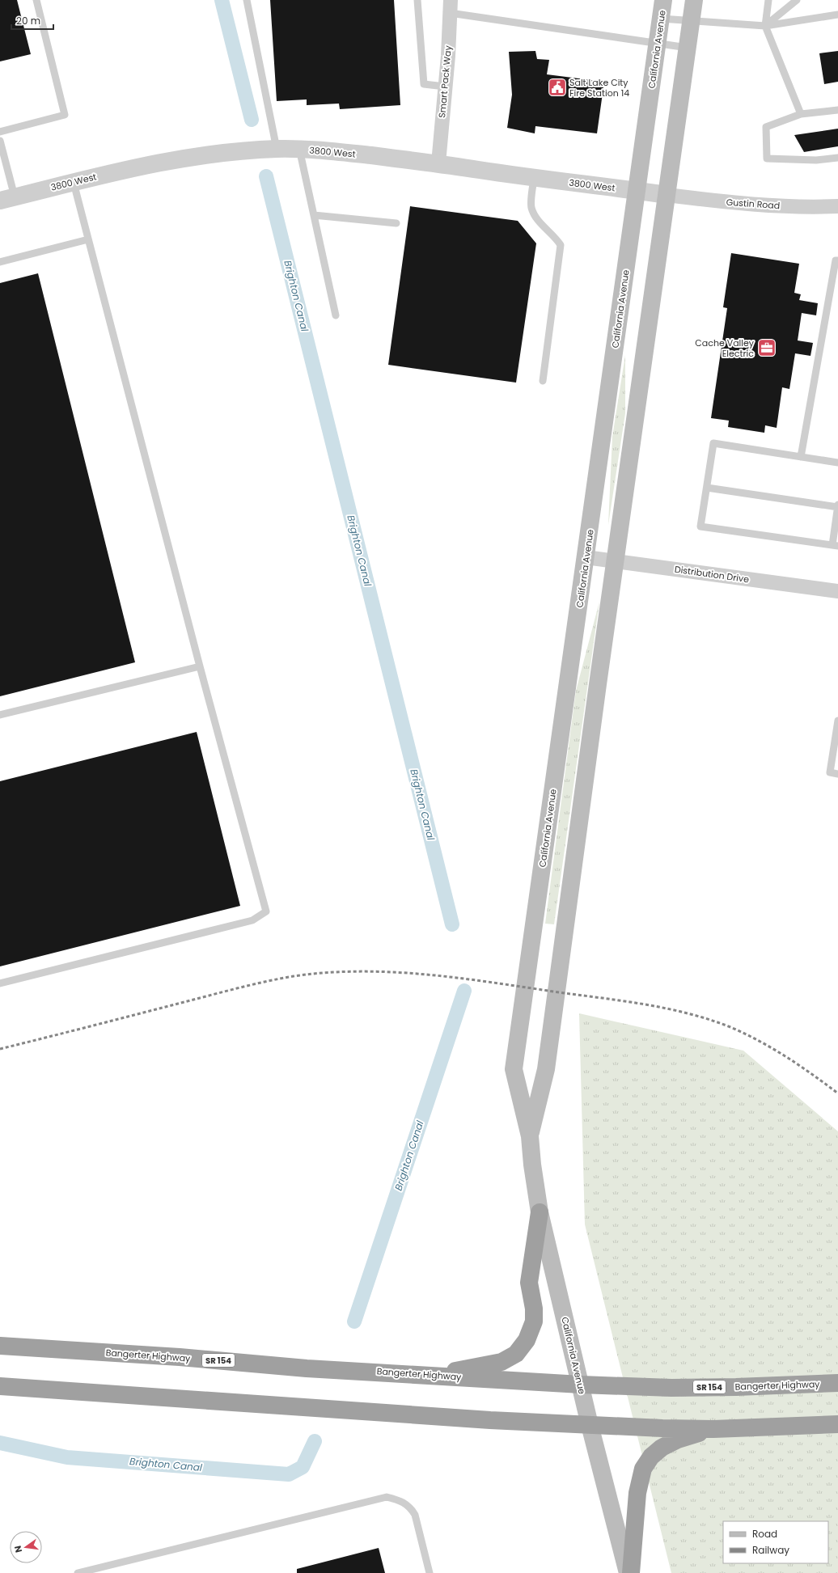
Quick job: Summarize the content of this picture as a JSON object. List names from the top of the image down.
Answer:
{
  "streets": {
    "highway": ["Bangerter Highway", "SR 154"],
    "main road": ["California Avenue"],
    "street": [
      "Smart Pack Way",
      "3800 West",
      "Gustin Road",
      "Distribution Drive"
    ]
  },
  "crossings": [
    ["California Avenue", "3800 West"],
    ["California Avenue", "Gustin Road"],
    ["California Avenue", "Distribution Drive"],
    ["California Avenue", "Bangerter Highway"],
    ["Smart Pack Way", "3800 West"],
    ["3800 West", "Gustin Road"]
  ],
  "water": ["Brighton Canal"],
  "places": {
    "public building": ["Salt Lake City Fire Station 14"],
    "office": ["Cache Valley Electric"]
  },
  "legend": ["Road", "Railway"],
  "scale_bar": "20 m",
  "north": "left"
}
